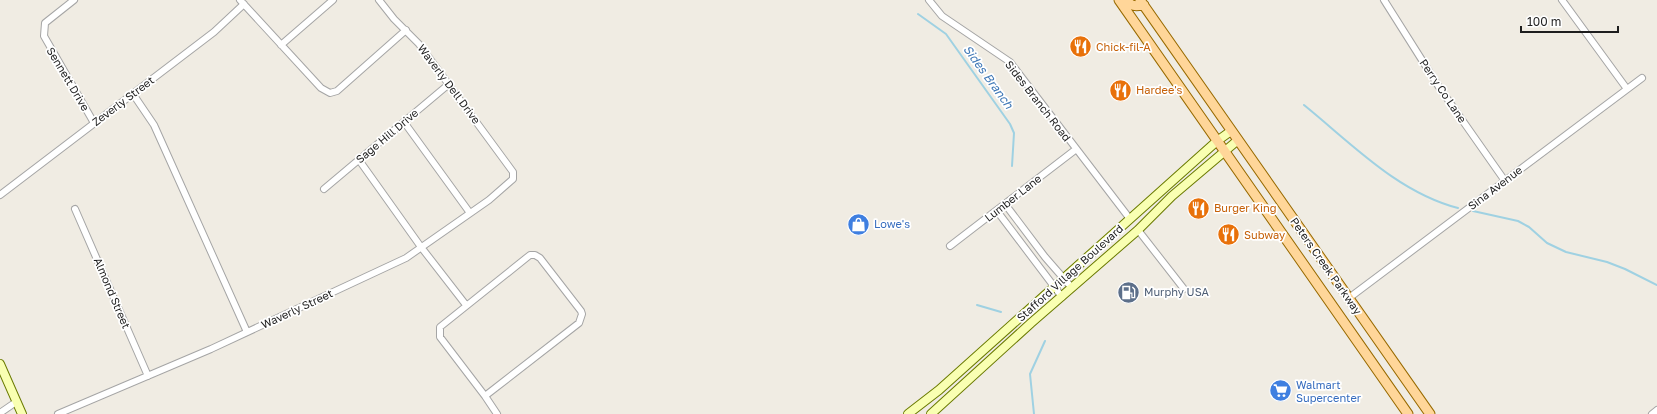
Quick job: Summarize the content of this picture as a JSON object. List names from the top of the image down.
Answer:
{
  "streets": {
    "main road": ["Peters Creek Parkway", "Stafford Village Boulevard"],
    "street": [
      "Sennett Drive",
      "Waverly Dell Drive",
      "Perry Co Lane",
      "Zeverly Street",
      "Sides Branch Road",
      "Sage Hill Drive",
      "Sina Avenue",
      "Lumber Lane",
      "Almond Street",
      "Waverly Street"
    ]
  },
  "crossings": [
    ["Sennett Drive", "Zeverly Street"],
    ["Waverly Dell Drive", "Sage Hill Drive"],
    ["Waverly Dell Drive", "Waverly Street"],
    ["Perry Co Lane", "Sina Avenue"],
    ["Sides Branch Road", "Lumber Lane"],
    ["Sides Branch Road", "Stafford Village Boulevard"],
    ["Sina Avenue", "Peters Creek Parkway"],
    ["Peters Creek Parkway", "Stafford Village Boulevard"],
    ["Almond Street", "Waverly Street"]
  ],
  "water": ["Sides Branch"],
  "places": {
    "restaurant": [
      "Chick-fil-A",
      "Hardee's",
      "Burger King",
      "Subway"
    ],
    "shop": ["Lowe's"],
    "fuel station": ["Murphy USA"],
    "supermarket": ["Walmart Supercenter"]
  },
  "scale_bar": "100 m"
}
